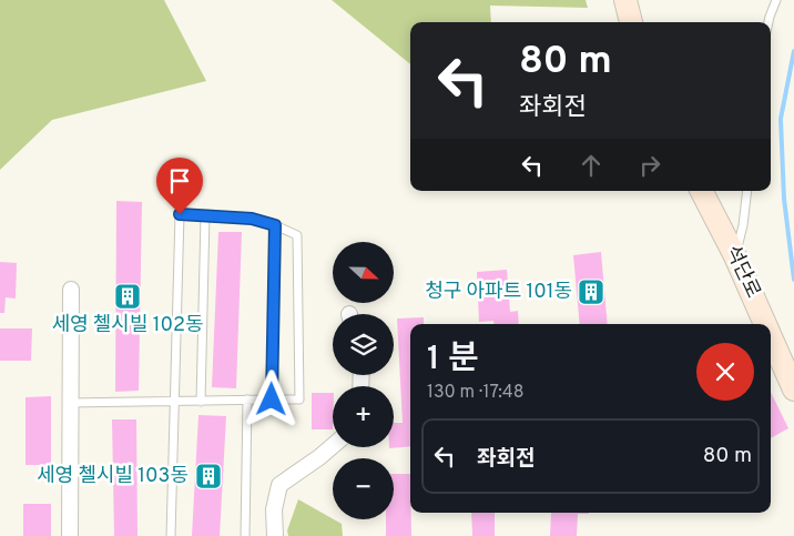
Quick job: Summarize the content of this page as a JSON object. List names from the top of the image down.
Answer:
{
  "streets": {
    "main road": ["석단로"]
  },
  "places": {
    "building": ["청구 아파트 101동", "세영 첼시빌 102동", "세영 첼시빌 103동"]
  },
  "north": "right",
  "page": {
    "turn": ["80 m", "좌회전"],
    "map_buttons": ["+", "−"],
    "heading": ["1 분", "130 m · 17:48"],
    "list": [
      {
        "name": "좌회전",
        "value": "80 m"
      }
    ]
  }
}
